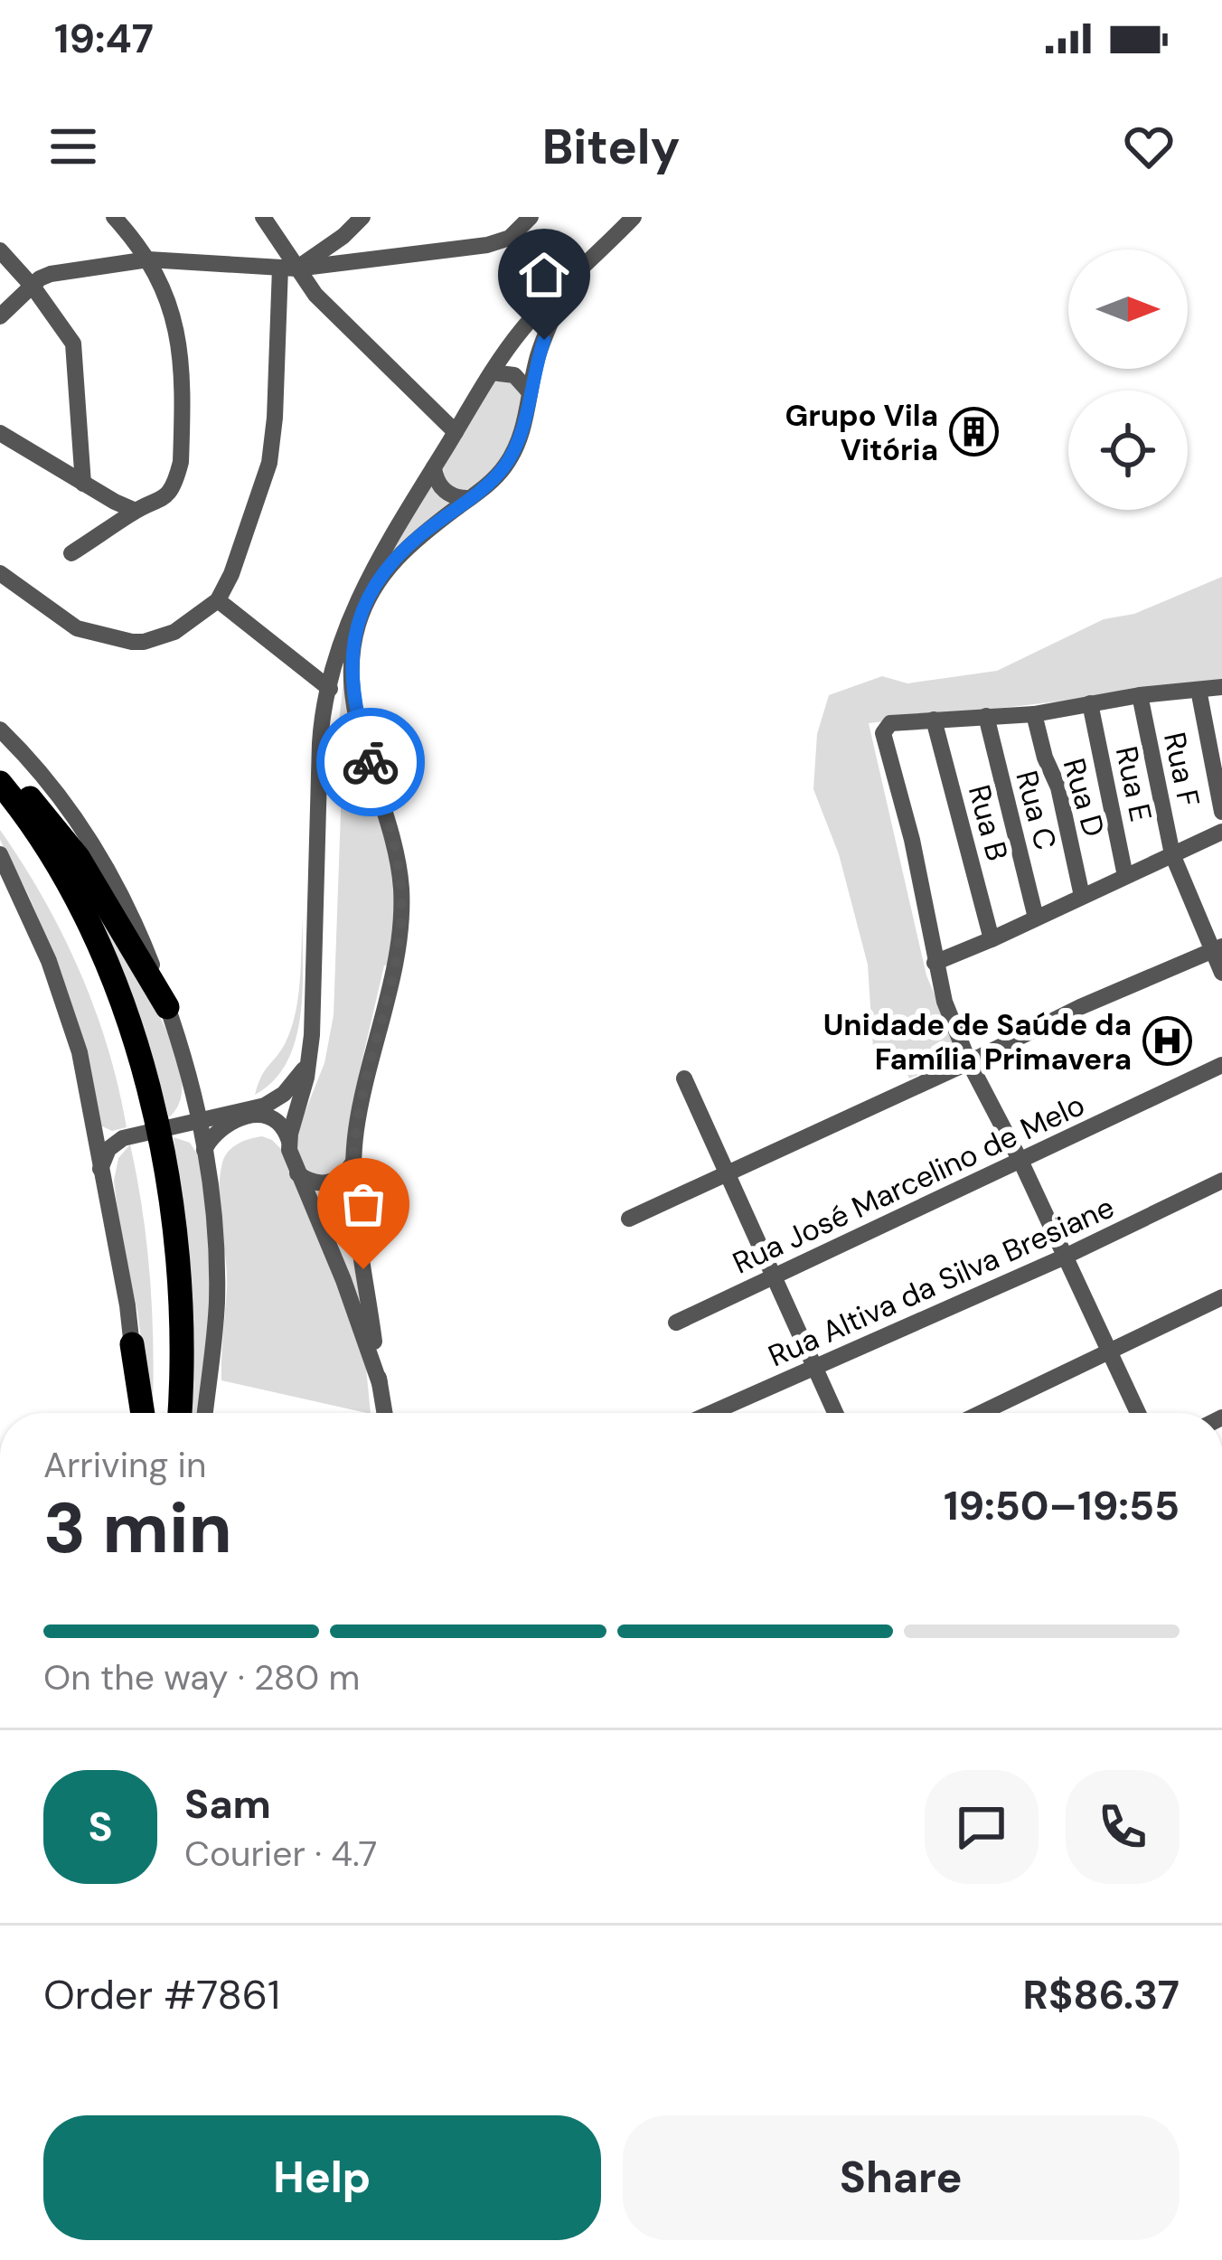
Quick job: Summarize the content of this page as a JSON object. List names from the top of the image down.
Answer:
{
  "streets": {
    "street": [
      "Rua F",
      "Rua E",
      "Rua D",
      "Rua C",
      "Rua B",
      "Rua José Marcelino de Melo",
      "Rua Altiva da Silva Bresiane"
    ]
  },
  "places": {
    "building": ["Grupo Vila Vitória"],
    "hospital": ["Unidade de Saúde da Família Primavera"]
  },
  "north": "right",
  "page": {
    "status": "19:47",
    "header": "Bitely",
    "heading": ["3 min", "Arriving in", "19:50–19:55"],
    "panel": [
      "Sam",
      "Courier · 4.7",
      "Order #7861",
      "R$86.37"
    ],
    "bar": "On the way · 280 m",
    "round": "S",
    "buttons": ["Help", "Share"]
  }
}
